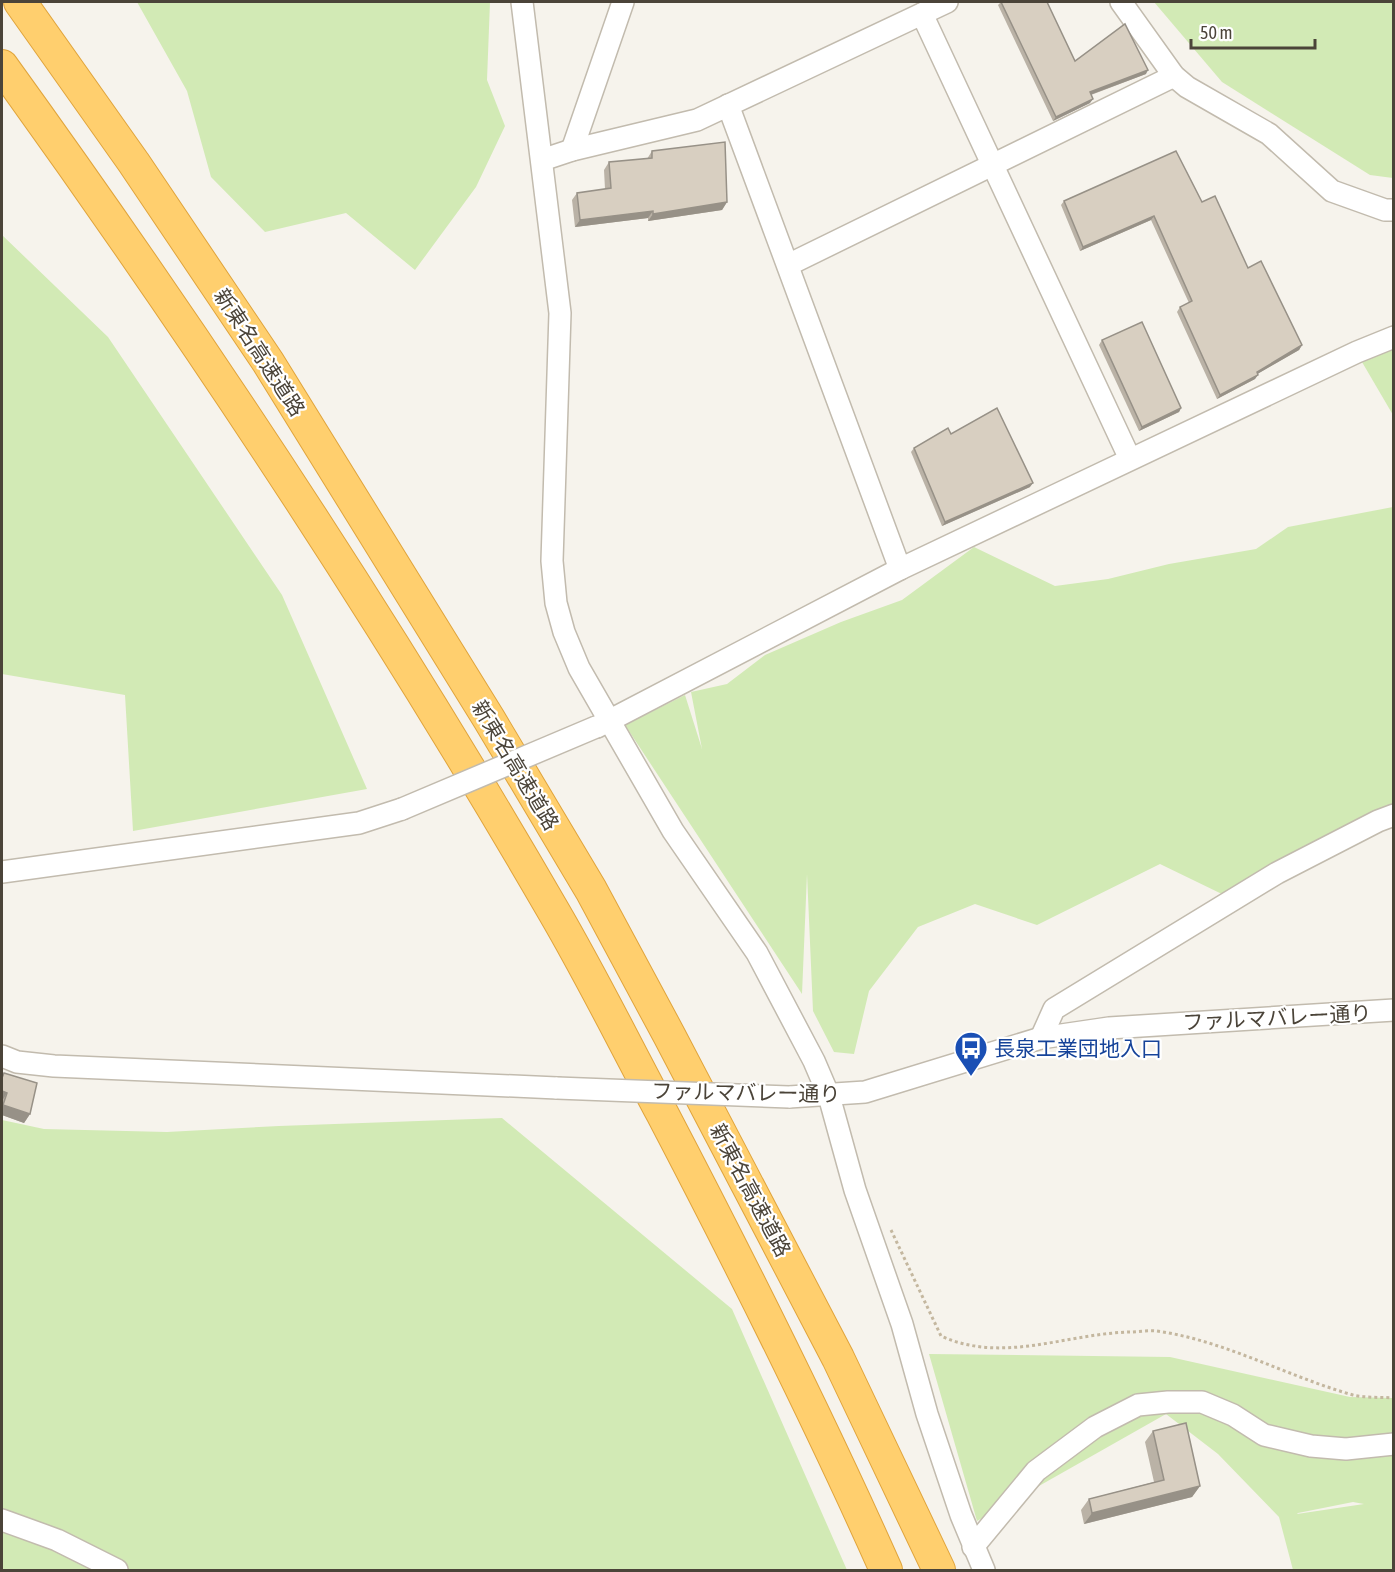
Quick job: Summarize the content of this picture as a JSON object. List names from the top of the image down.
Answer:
{
  "streets": {
    "highway": ["新東名高速道路"],
    "street": ["ファルマバレー通り"]
  },
  "places": {
    "bus stop": ["長泉工業団地入口"]
  },
  "scale_bar": "50 m"
}
